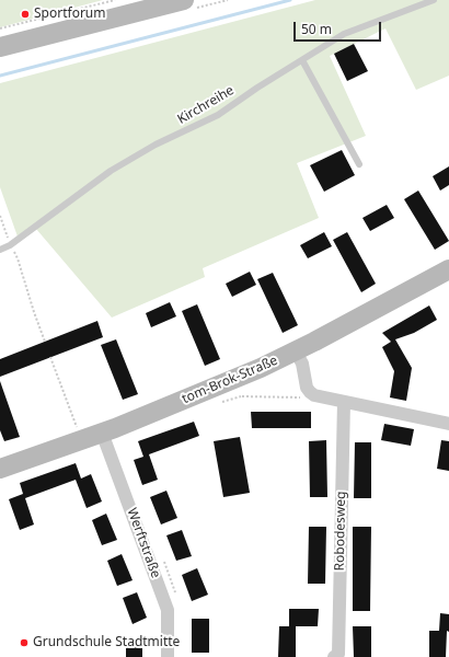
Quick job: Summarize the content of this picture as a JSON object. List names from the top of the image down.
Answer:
{
  "streets": {
    "street": ["tom-Brok-Straße", "Robodesweg", "Werftstraße"],
    "lane": ["Kirchreihe"]
  },
  "crossings": [
    ["tom-Brok-Straße", "Werftstraße"]
  ],
  "places": ["Sportforum", "Grundschule Stadtmitte"],
  "scale_bar": "50 m"
}
